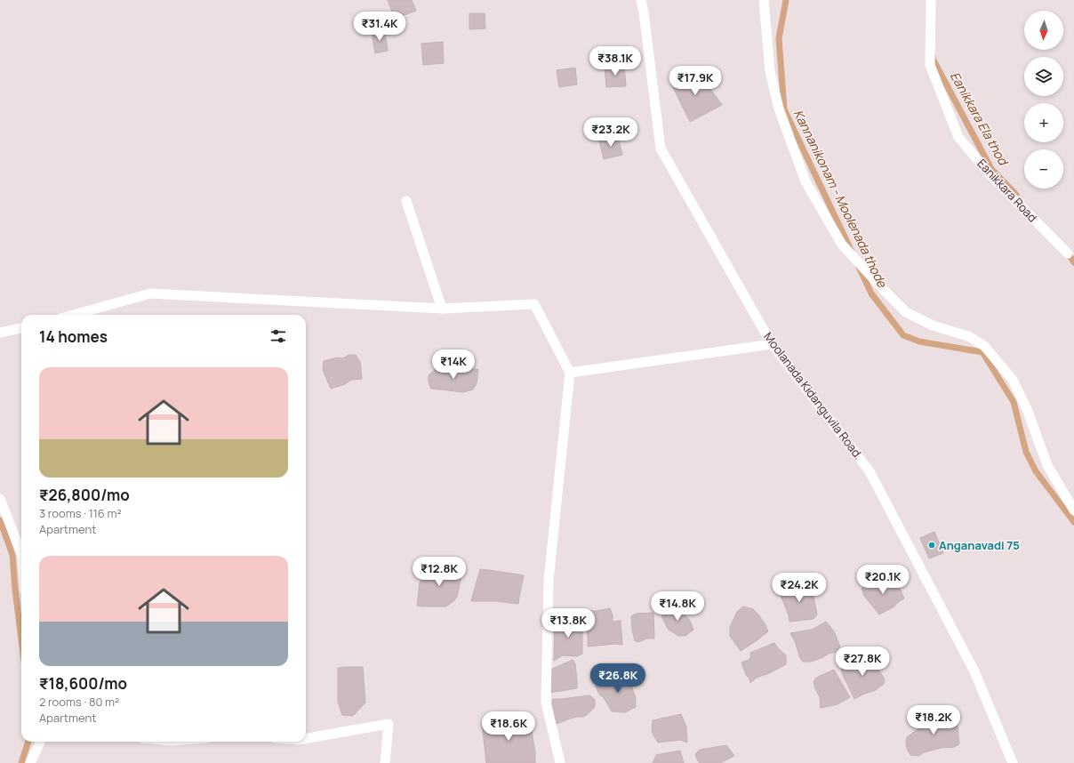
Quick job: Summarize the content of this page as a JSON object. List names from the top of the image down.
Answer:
{
  "streets": {
    "street": ["Eanikkara Road", "Moolanada Kidanguvila Road."]
  },
  "water": ["Eanikkara Ela thod", "Kannanikonam - Moolenada thode"],
  "places": ["Anganavadi 75"],
  "north": "bottom",
  "page": {
    "map_buttons": ["+", "−"],
    "price": [
      "₹31.4K",
      "₹38.1K",
      "₹17.9K",
      "₹23.2K",
      "₹14K",
      "₹12.8K",
      "₹20.1K",
      "₹24.2K",
      "₹14.8K",
      "₹13.8K",
      "₹27.8K",
      "₹26.8K",
      "₹18.2K",
      "₹18.6K"
    ],
    "heading": "14 homes",
    "list": [
      {
        "name": "₹26,800/mo",
        "note": "3 rooms · 116 m² · Apartment"
      },
      {
        "name": "₹18,600/mo",
        "note": "2 rooms · 80 m² · Apartment"
      }
    ]
  }
}
